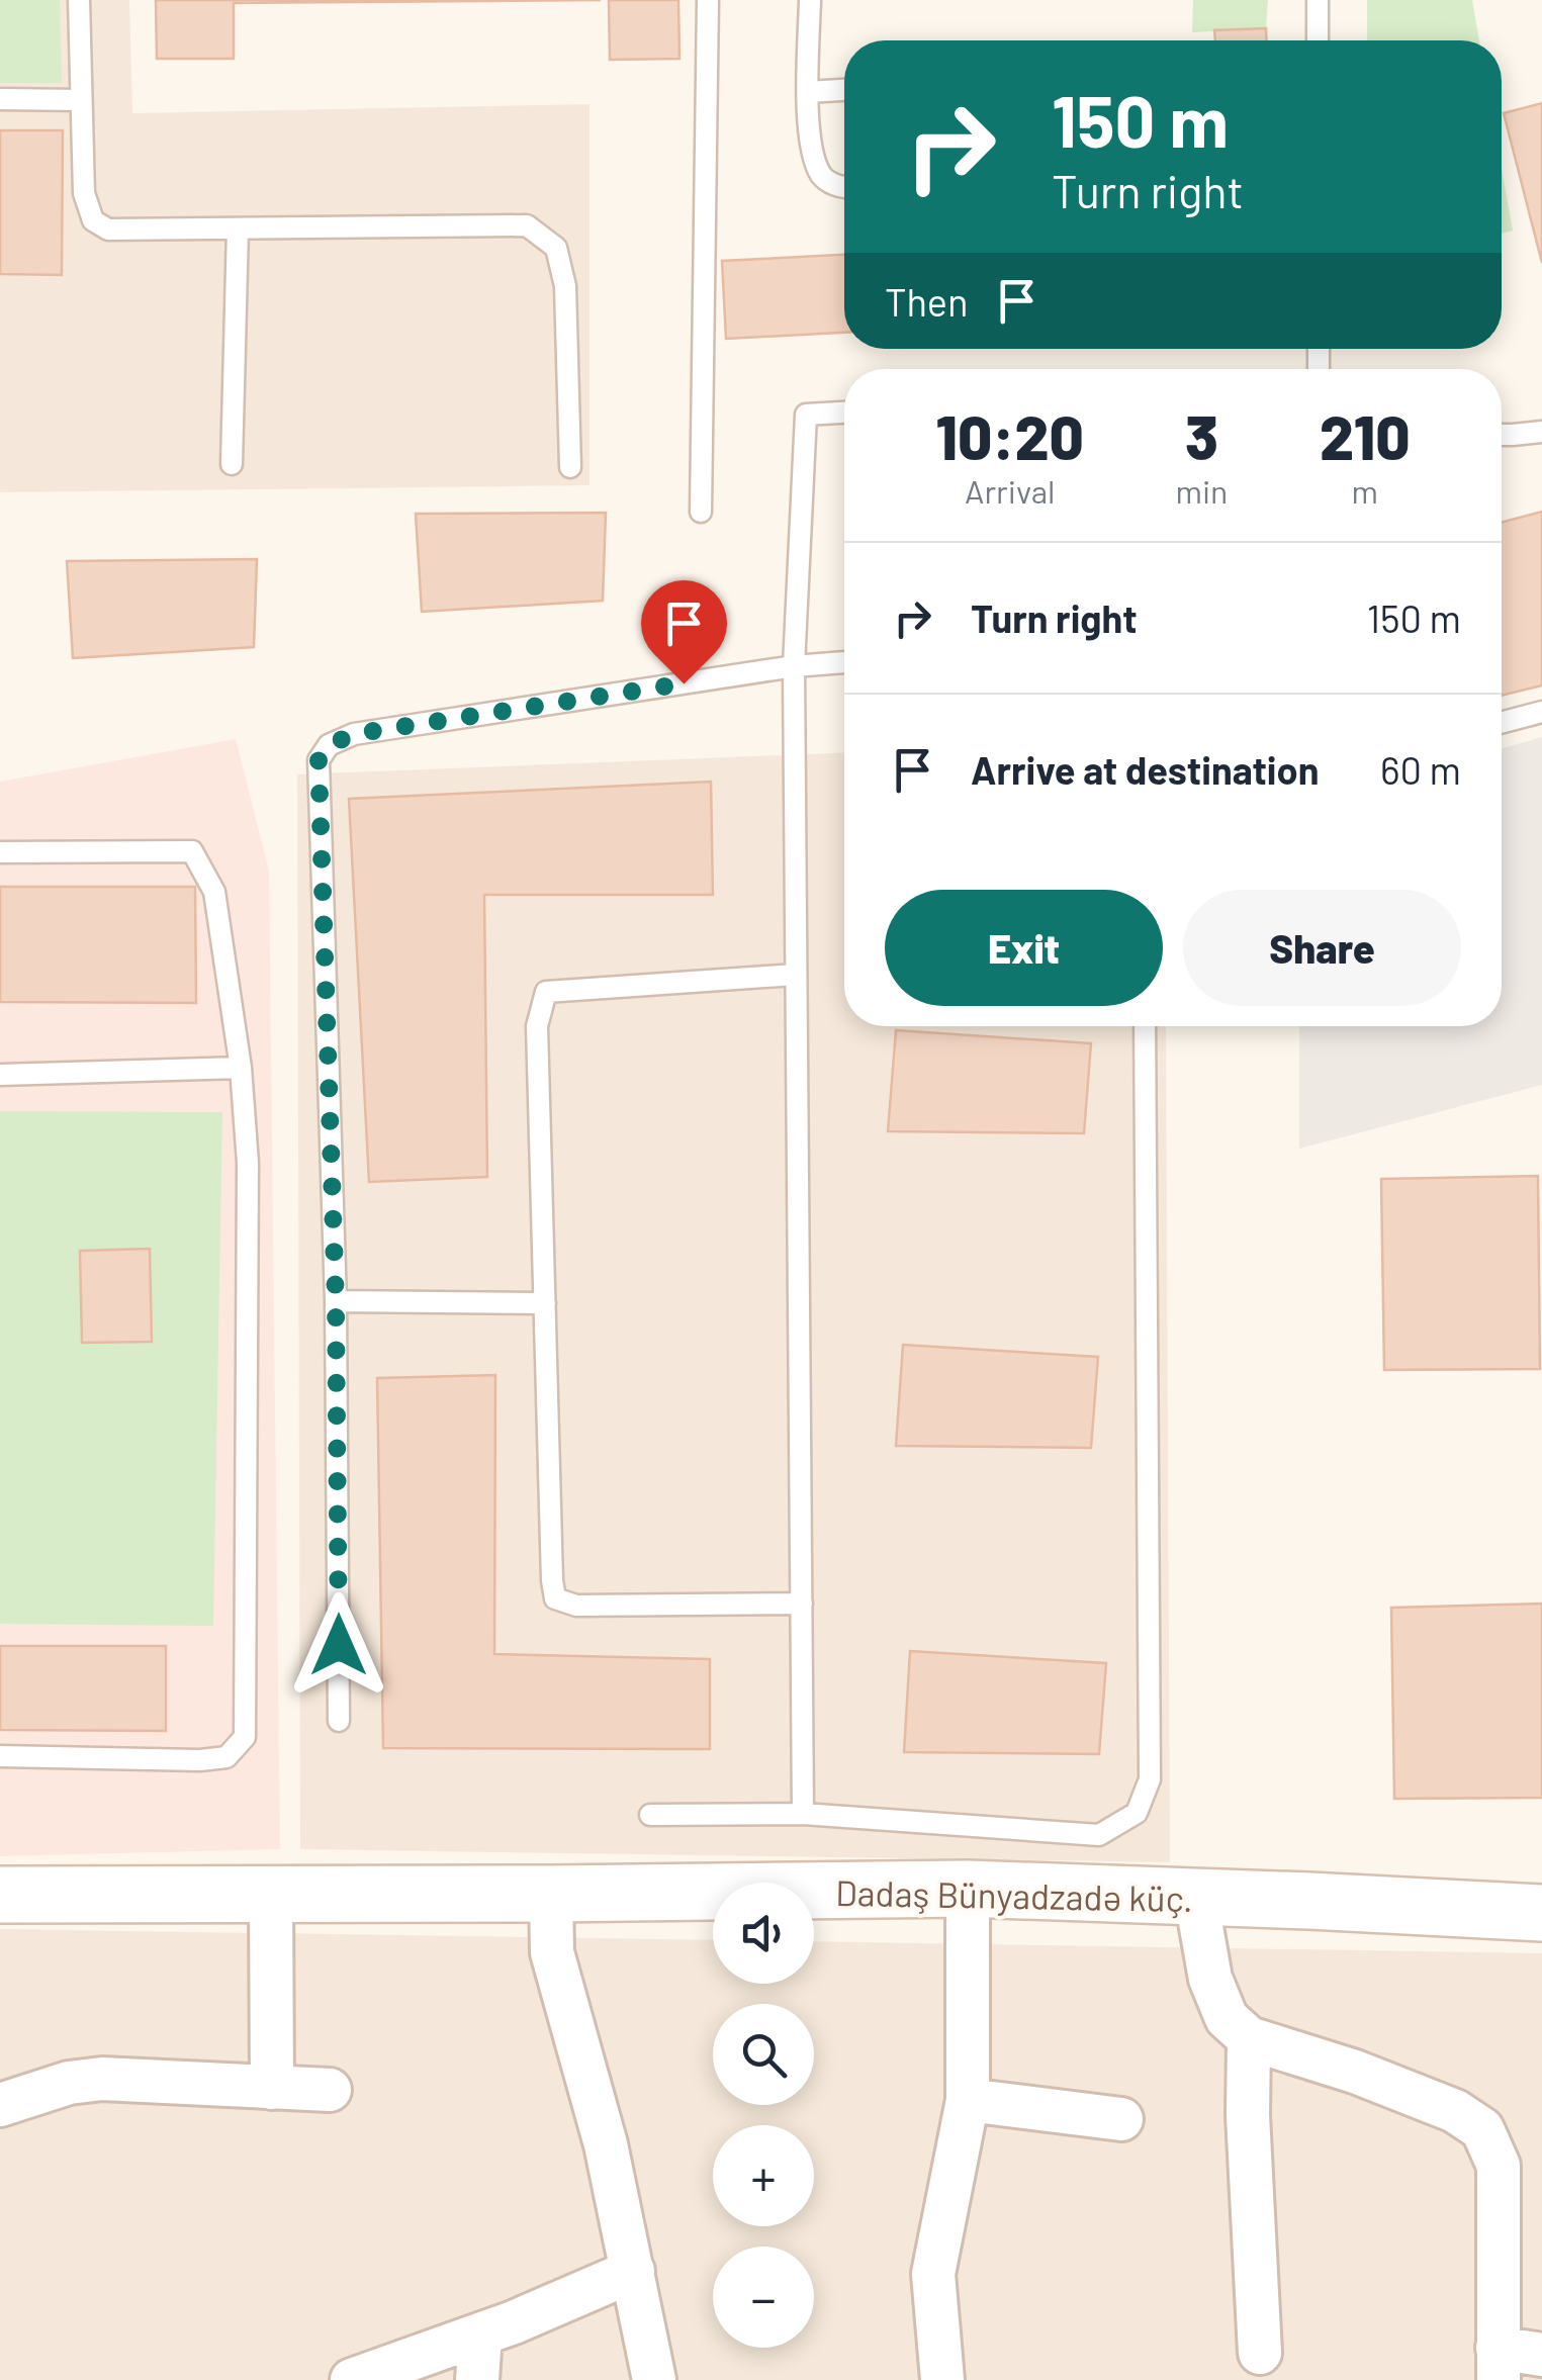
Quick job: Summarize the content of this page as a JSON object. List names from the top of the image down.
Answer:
{
  "streets": {
    "street": ["Dadaş Bünyadzadə küç."]
  },
  "page": {
    "turn": ["150 m", "Turn right"],
    "then": "Then",
    "eta": [
      "10:20",
      "Arrival",
      "3",
      "min",
      "210",
      "m"
    ],
    "list": [
      {
        "name": "Turn right",
        "value": "150 m"
      },
      {
        "name": "Arrive at destination",
        "value": "60 m"
      }
    ],
    "buttons": ["Exit", "Share"],
    "map_buttons": ["+", "−"]
  }
}
